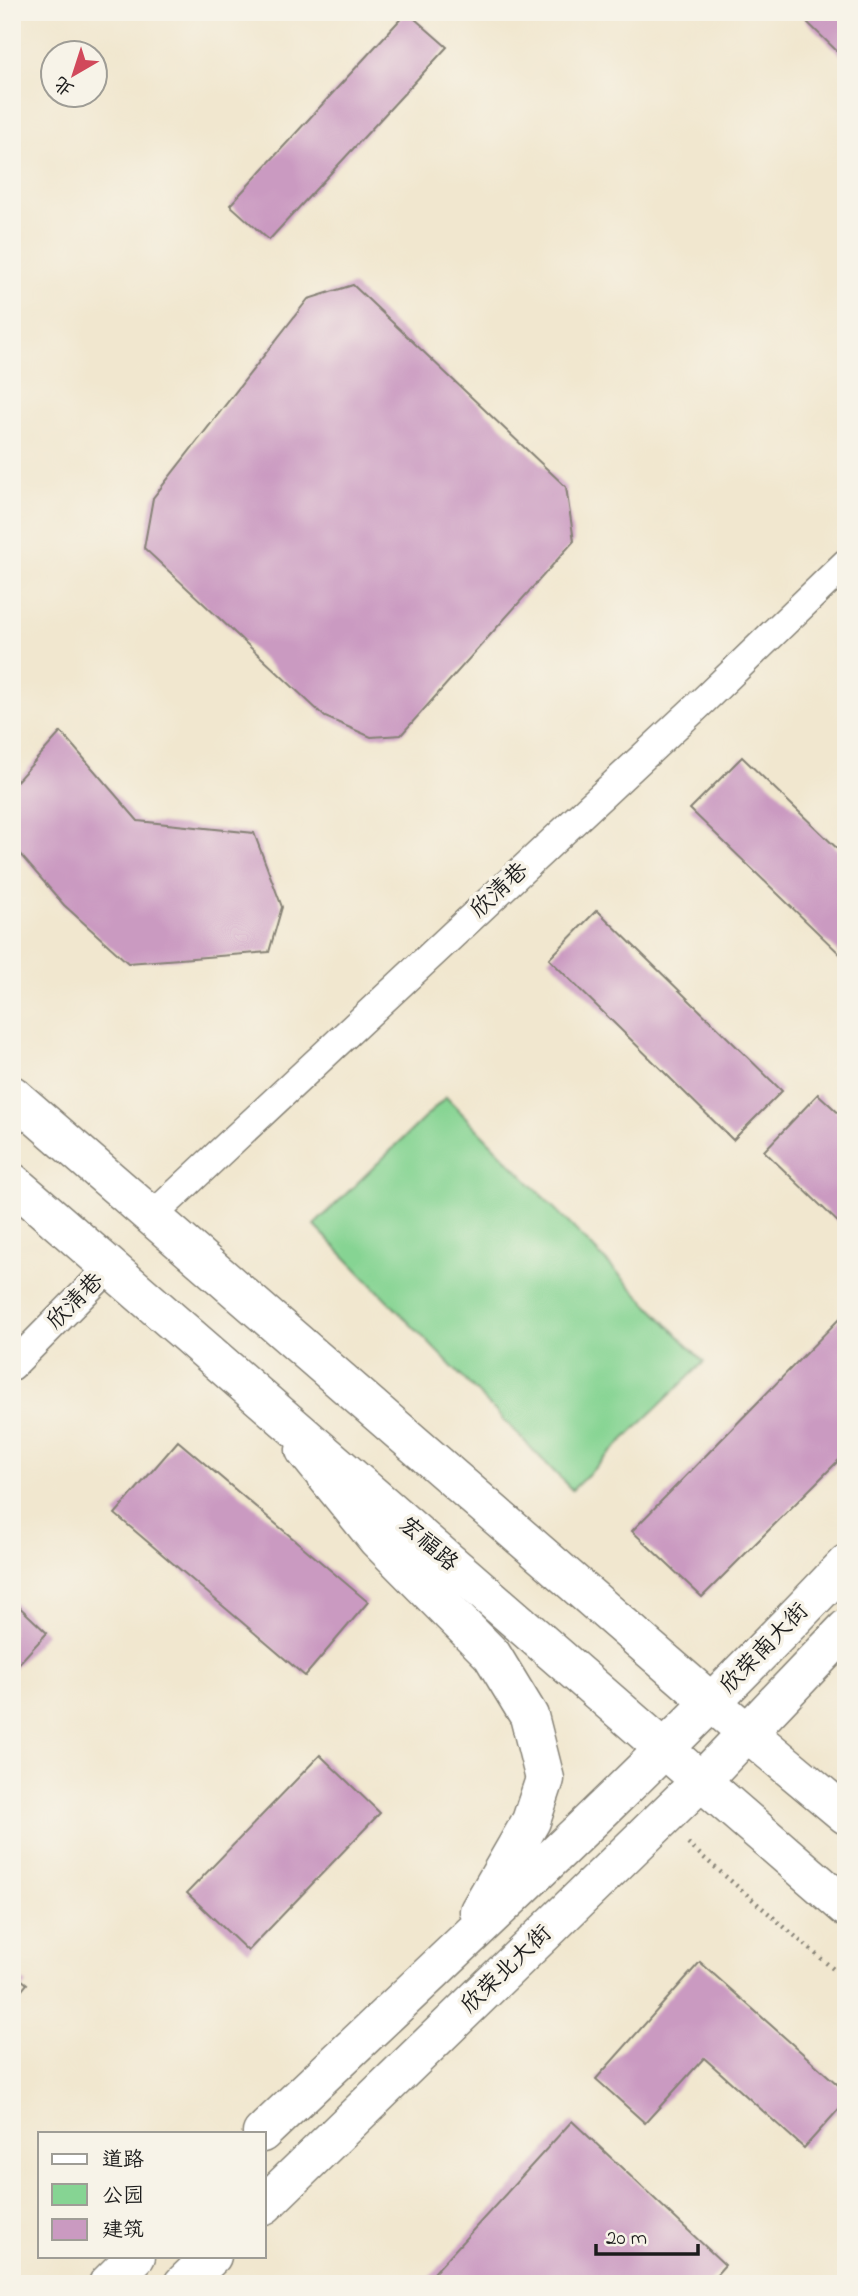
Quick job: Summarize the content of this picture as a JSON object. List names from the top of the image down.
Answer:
{
  "streets": {
    "street": [
      "欣清巷",
      "宏福路",
      "欣荣南大街",
      "欣荣北大街"
    ]
  },
  "crossings": [
    ["欣清巷", "宏福路"],
    ["宏福路", "欣荣北大街"],
    ["欣荣南大街", "欣荣北大街"]
  ],
  "legend": ["道路", "公园", "建筑"],
  "scale_bar": "20 m",
  "north": "bottom left"
}
